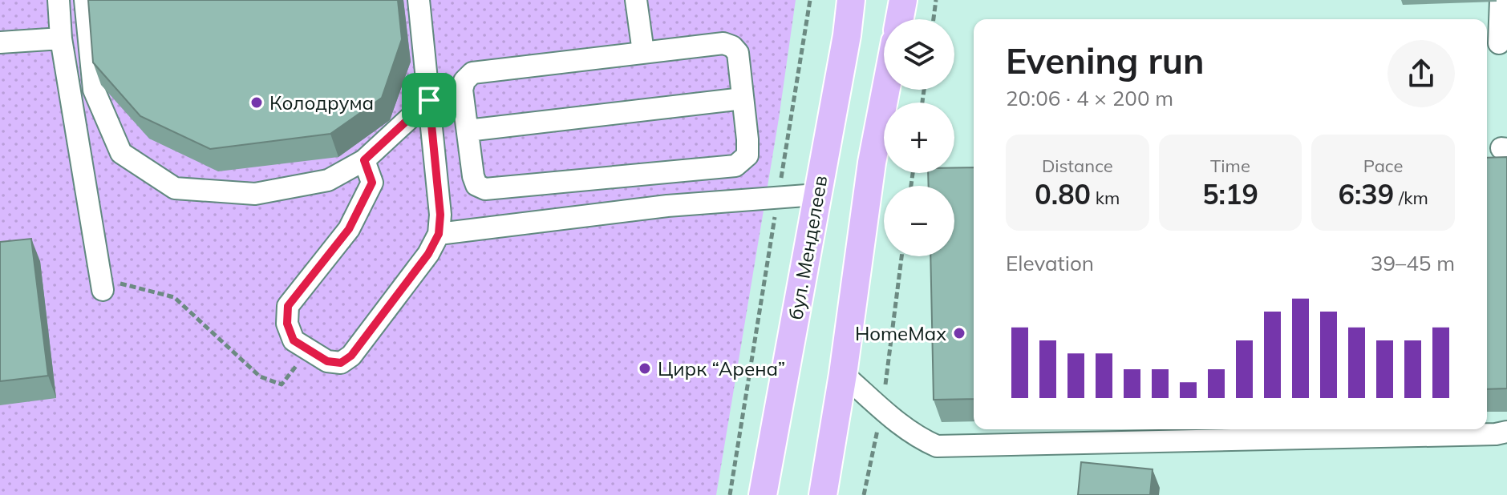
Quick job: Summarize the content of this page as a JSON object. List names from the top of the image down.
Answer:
{
  "streets": {
    "main road": ["бул. Менделеев"]
  },
  "places": ["Колодрума", "HomeMax", "Цирк “Арена”"],
  "page": {
    "map_buttons": ["+", "−"],
    "heading": ["Evening run", "20:06 · 4 × 200 m"],
    "stats": [
      ["Distance", "0.80 km"],
      ["Time", "5:19"],
      ["Pace", "6:39 /km"]
    ],
    "chart": ["Elevation", "39–45 m"]
  }
}
